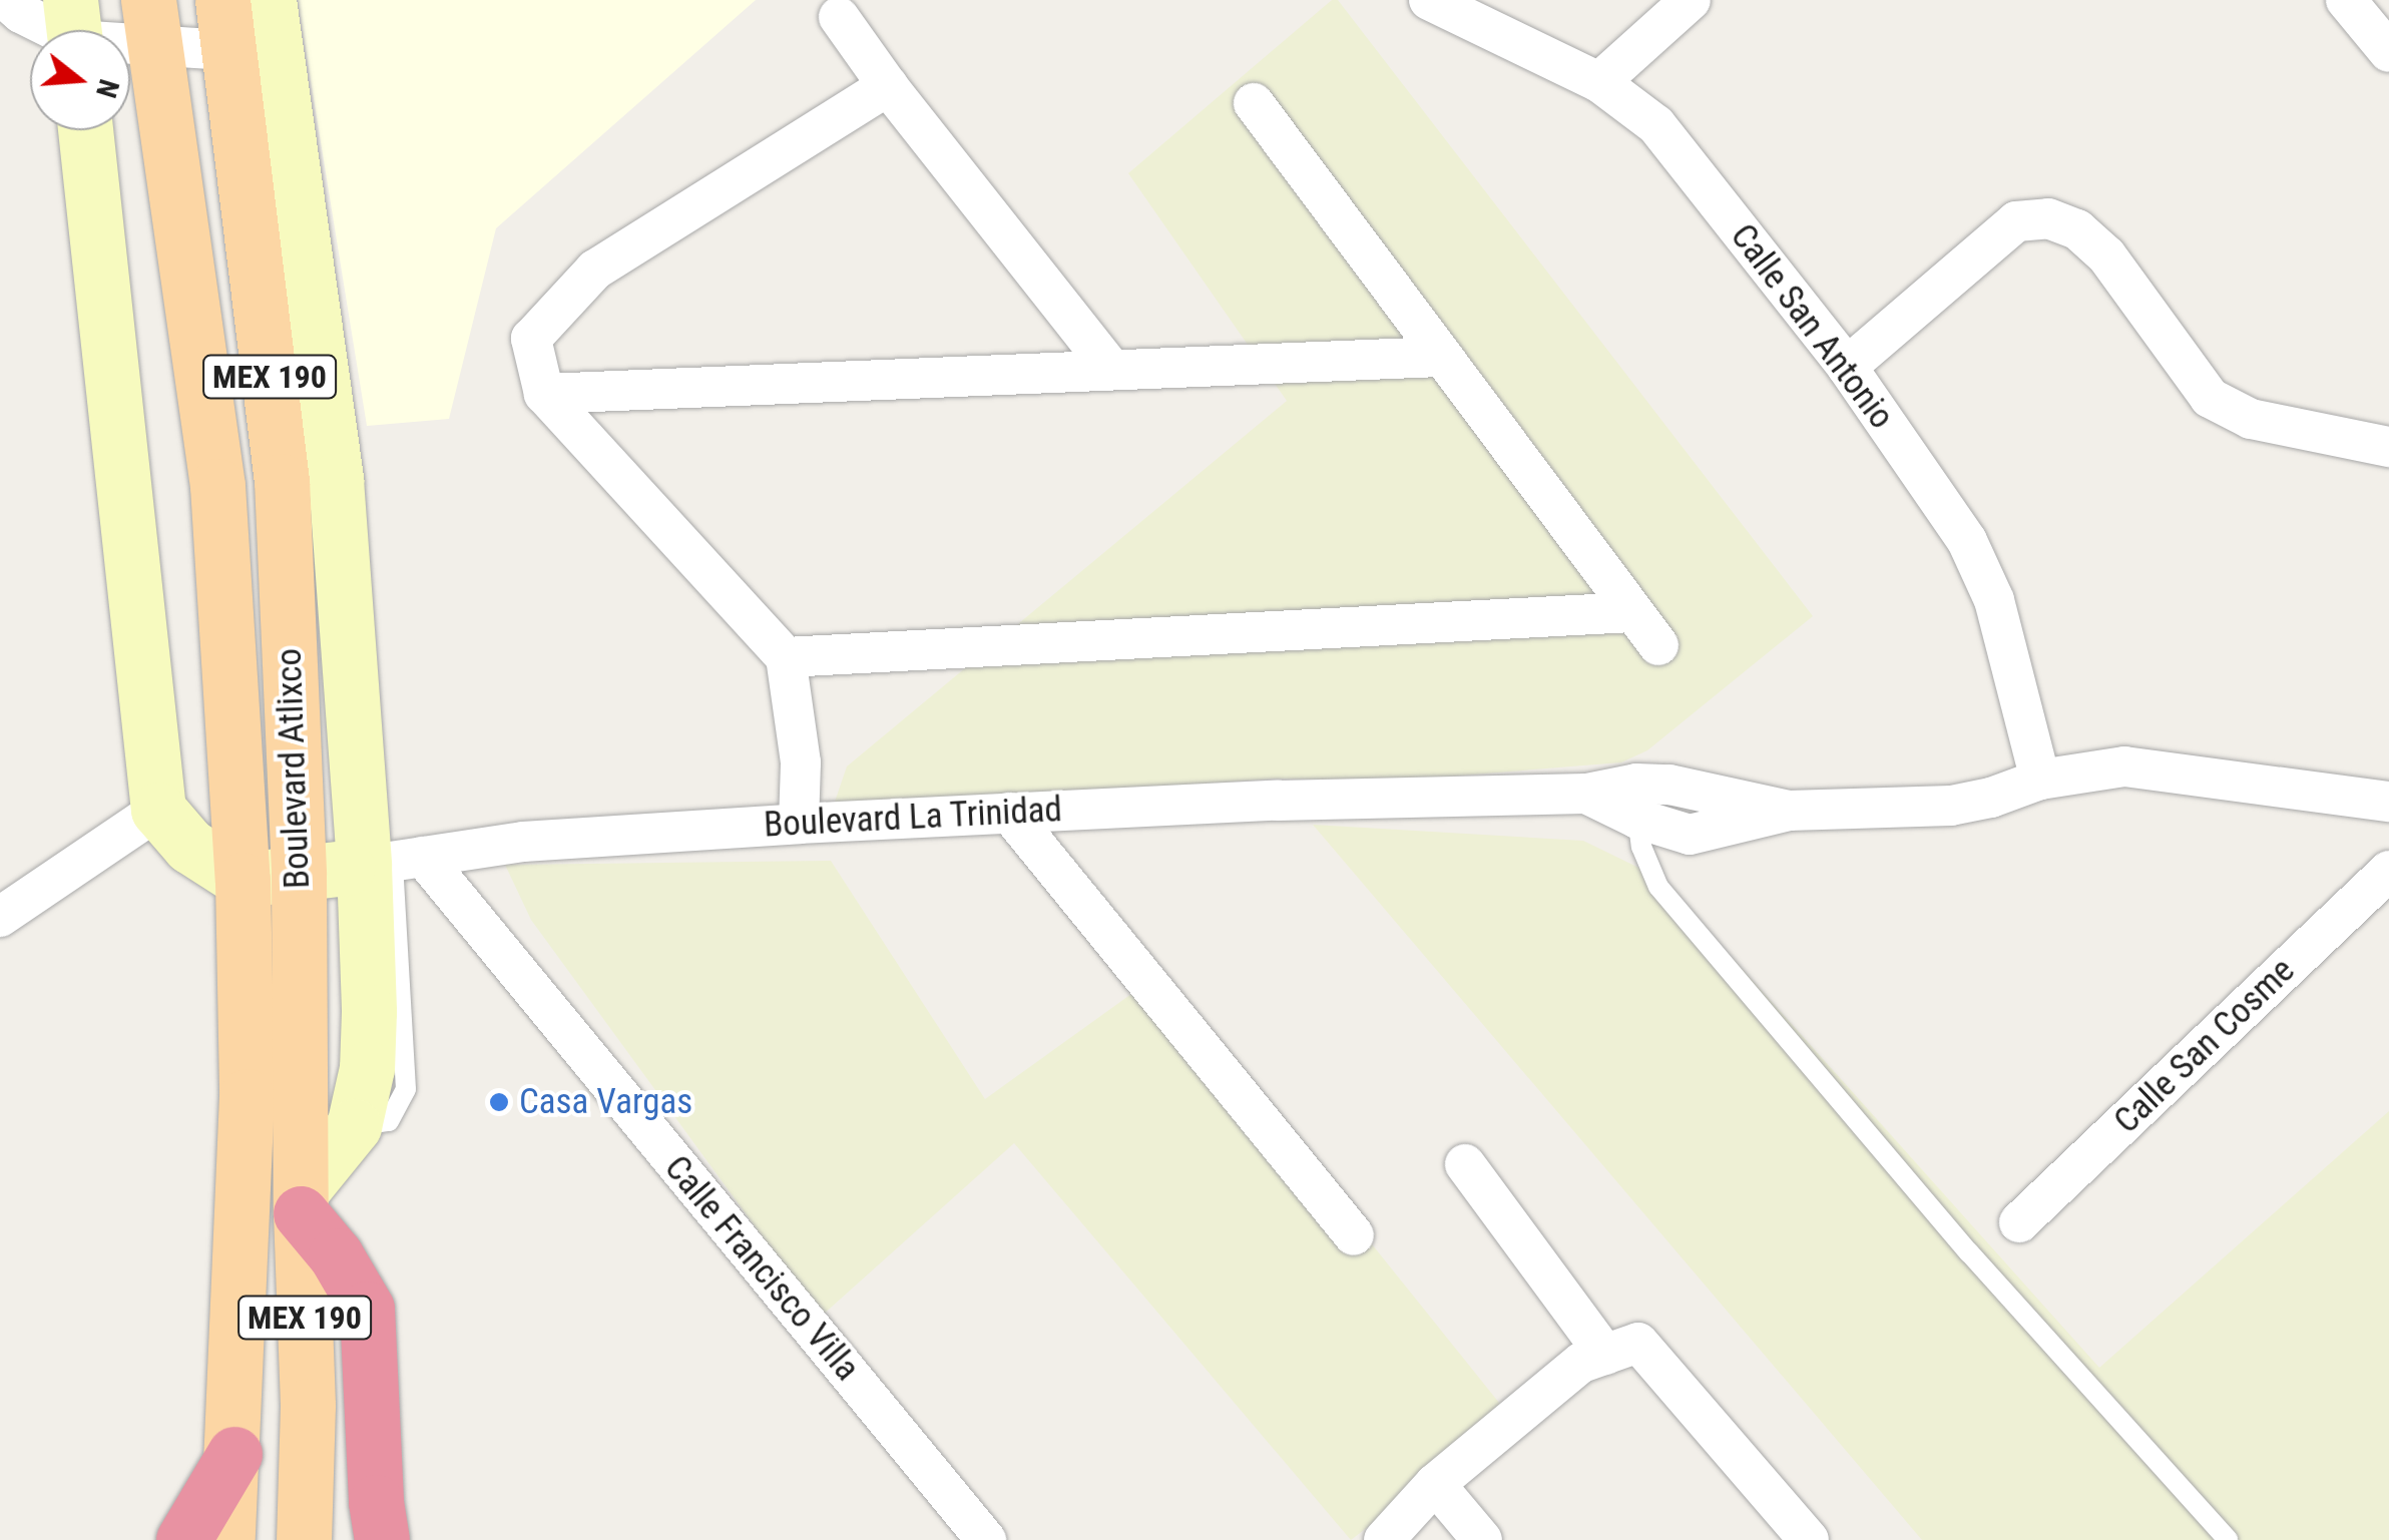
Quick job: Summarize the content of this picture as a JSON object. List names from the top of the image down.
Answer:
{
  "streets": {
    "main road": ["MEX 190", "Boulevard Atlixco"],
    "street": [
      "Calle San Antonio",
      "Boulevard La Trinidad",
      "Calle San Cosme",
      "Calle Francisco Villa"
    ]
  },
  "crossings": [
    ["Calle San Antonio", "Boulevard La Trinidad"],
    ["MEX 190", "Boulevard Atlixco"],
    ["MEX 190", "Boulevard La Trinidad"],
    ["Boulevard Atlixco", "Boulevard La Trinidad"],
    ["Boulevard La Trinidad", "Calle Francisco Villa"]
  ],
  "places": ["Casa Vargas"],
  "north": "right"
}
